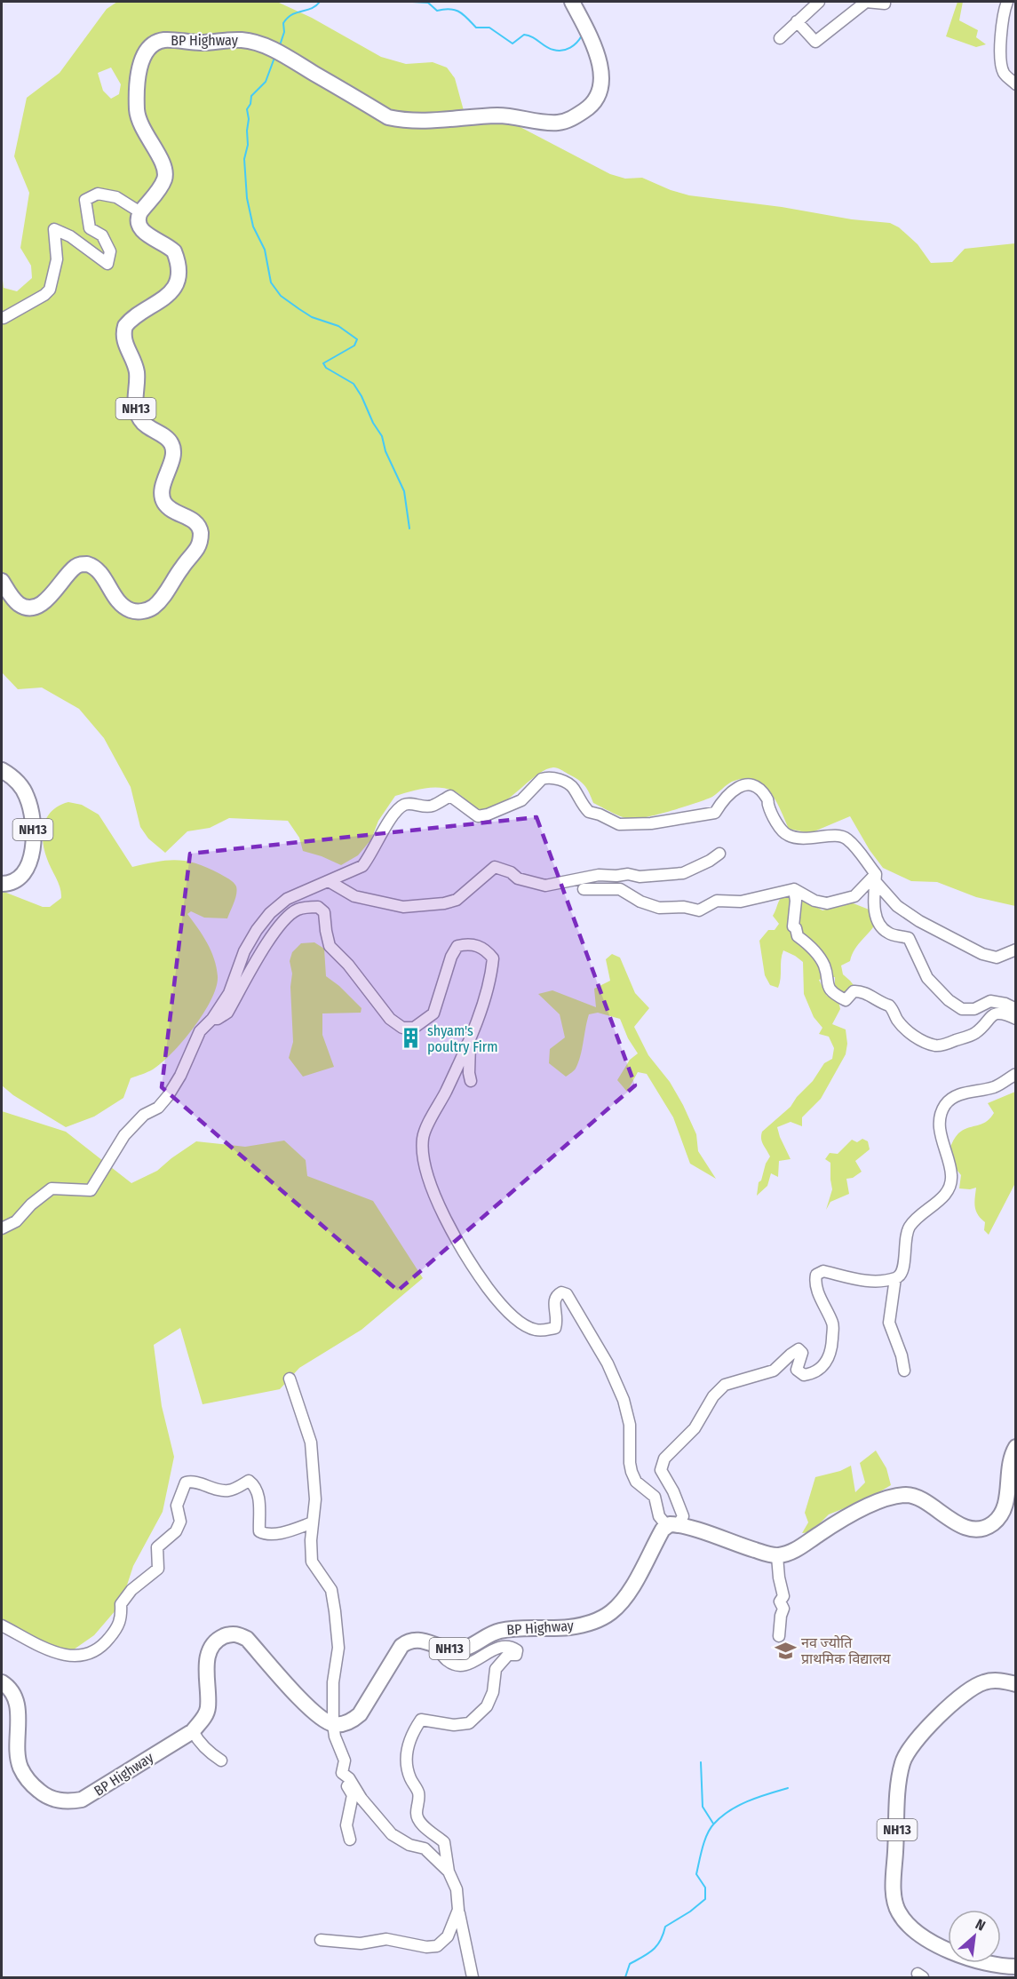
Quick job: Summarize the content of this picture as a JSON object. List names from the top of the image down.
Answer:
{
  "streets": {
    "highway": ["BP Highway", "NH13"]
  },
  "crossings": [
    ["BP Highway", "NH13"]
  ],
  "places": {
    "building": ["shyam's poultry Firm"],
    "school or university": ["नव ज्योति प्राथमिक विद्यालय"]
  },
  "north": "top right"
}
